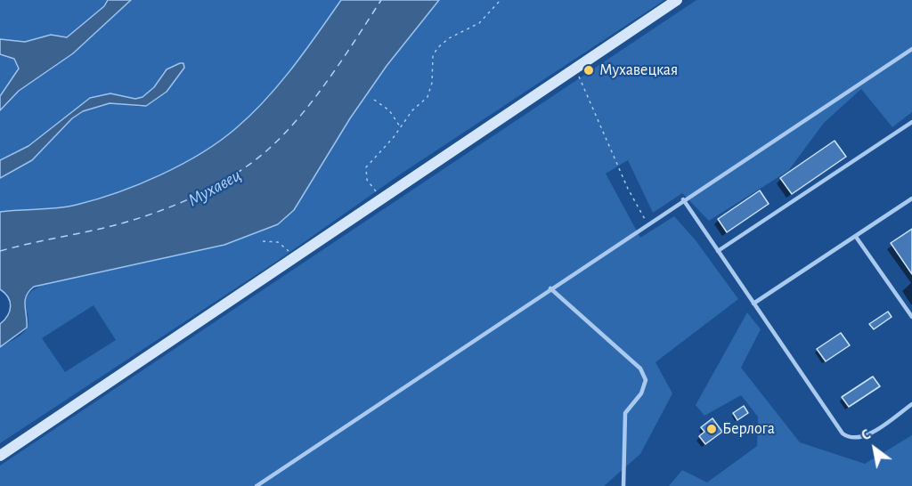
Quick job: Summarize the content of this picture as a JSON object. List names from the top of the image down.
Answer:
{
  "water": ["Мухавец"],
  "places": ["Мухавецкая", "Берлога"],
  "north": "top left"
}
